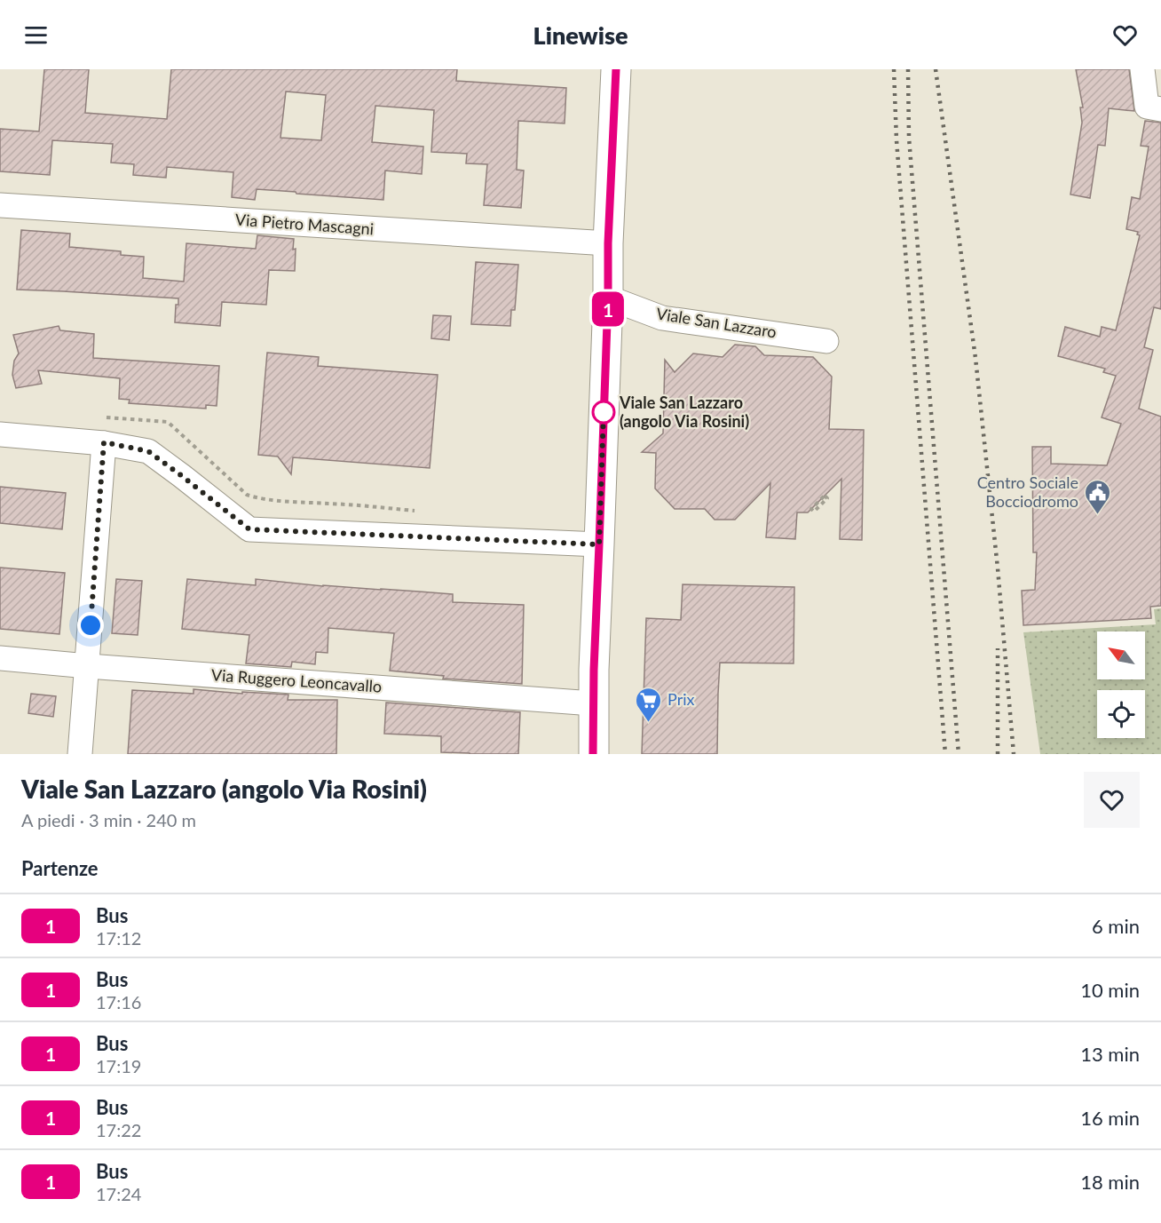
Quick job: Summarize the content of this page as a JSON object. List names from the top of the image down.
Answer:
{
  "streets": {
    "street": ["Via Pietro Mascagni", "Viale San Lazzaro", "Via Ruggero Leoncavallo"]
  },
  "places": {
    "other": ["Viale San Lazzaro (angolo Via Rosini)"],
    "public building": ["Centro Sociale Bocciodromo"],
    "supermarket": ["Prix"]
  },
  "lines": ["bus line 1"],
  "north": "top left",
  "page": {
    "header": "Linewise",
    "on_map": "1",
    "heading": [
      ["Viale San Lazzaro (angolo Via Rosini)", "A piedi · 3 min · 240 m"],
      "Partenze"
    ],
    "list": [
      {
        "mark": "1",
        "name": "Bus",
        "note": "17:12",
        "value": "6 min"
      },
      {
        "mark": "1",
        "name": "Bus",
        "note": "17:16",
        "value": "10 min"
      },
      {
        "mark": "1",
        "name": "Bus",
        "note": "17:19",
        "value": "13 min"
      },
      {
        "mark": "1",
        "name": "Bus",
        "note": "17:22",
        "value": "16 min"
      },
      {
        "mark": "1",
        "name": "Bus",
        "note": "17:24",
        "value": "18 min"
      }
    ]
  }
}
